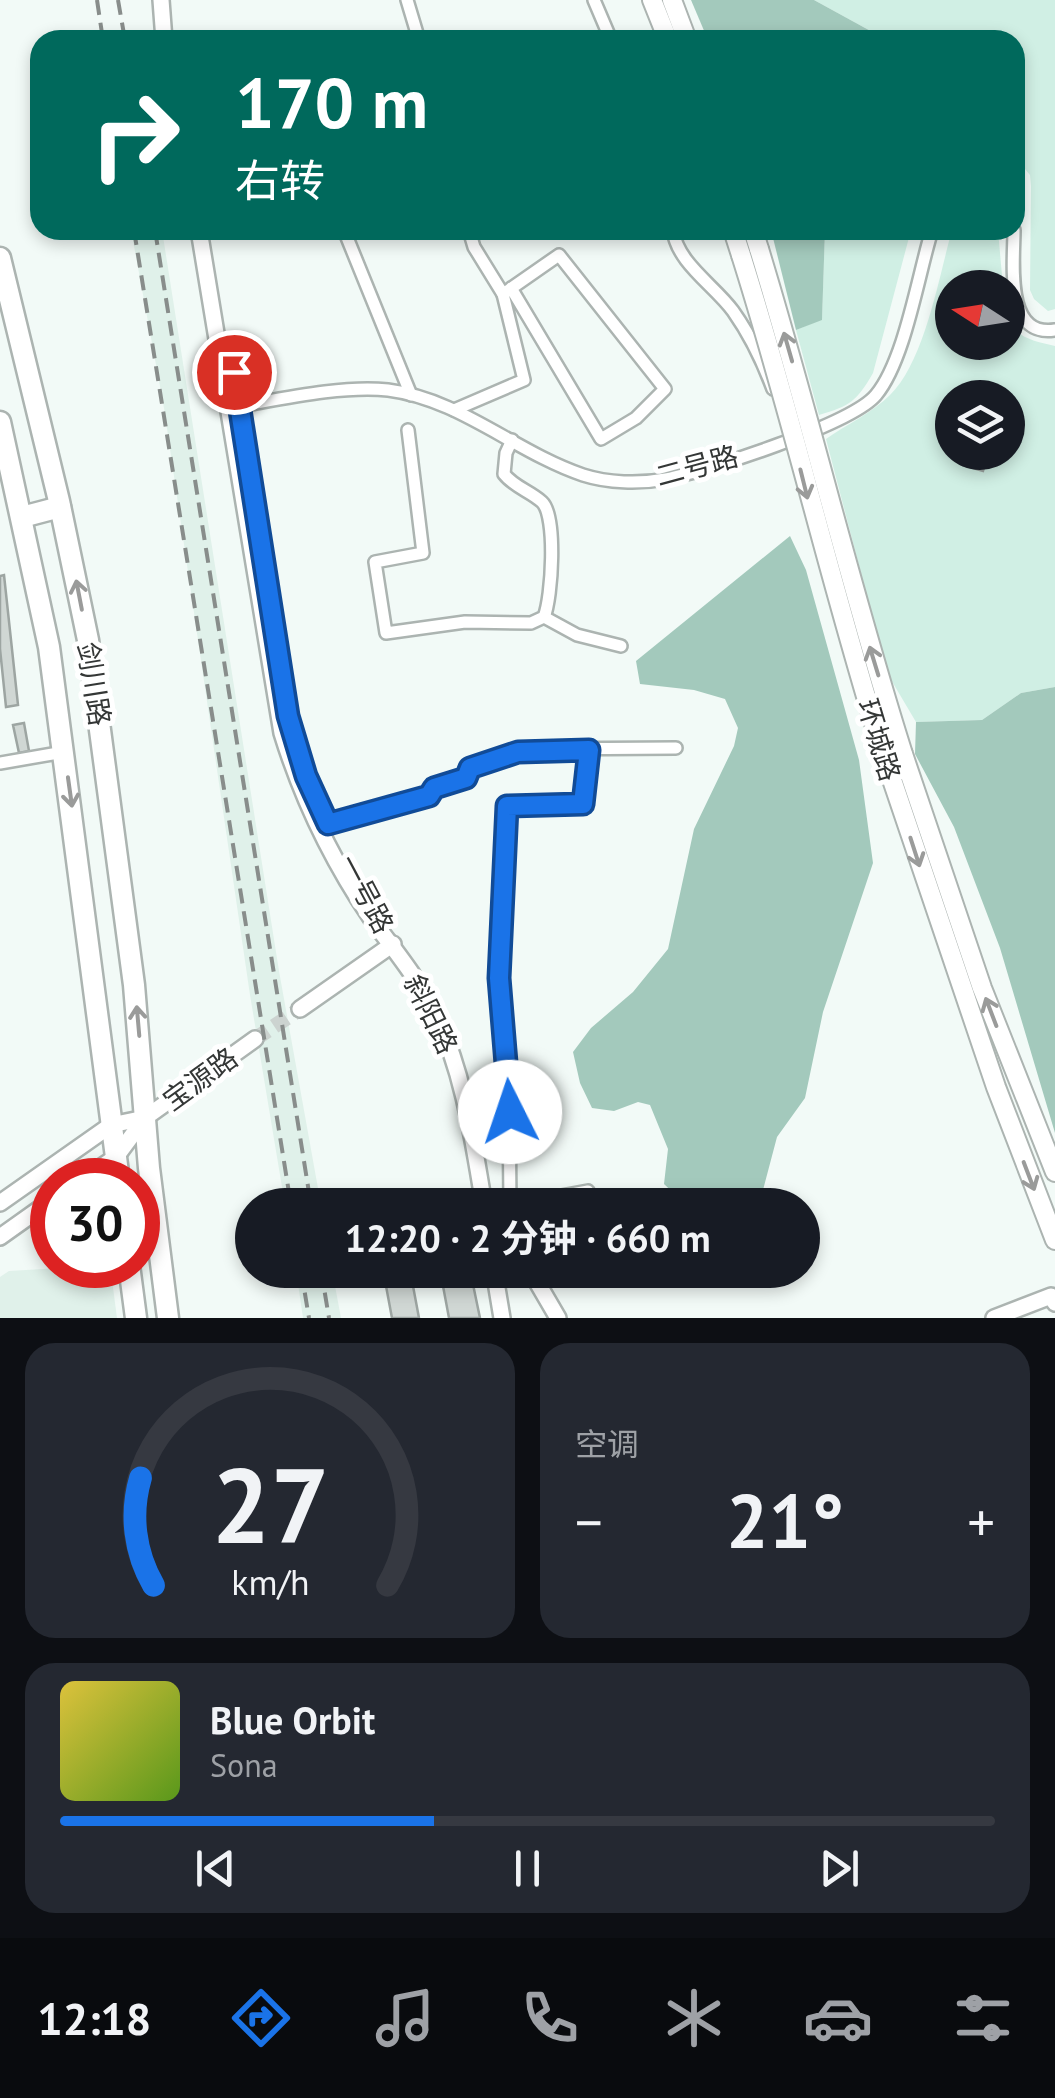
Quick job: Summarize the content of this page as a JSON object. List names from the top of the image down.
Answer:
{
  "streets": {
    "highway": ["剑川路"],
    "main road": ["环城路"],
    "street": [
      "二号路",
      "一号路",
      "斜阳路",
      "宝源路"
    ]
  },
  "crossings": [
    ["二号路", "一号路"],
    ["剑川路", "宝源路"],
    ["一号路", "斜阳路"]
  ],
  "north": "left",
  "page": {
    "turn": ["170 m", "右转"],
    "limit": "30",
    "trip": "12:20 · 2 分钟 · 660 m",
    "tile": "空调",
    "heat": ["−", "21°", "+"],
    "song": ["Blue Orbit", "Sona"],
    "tabs": "12:18",
    "gauge": ["27", "km/h"]
  }
}
